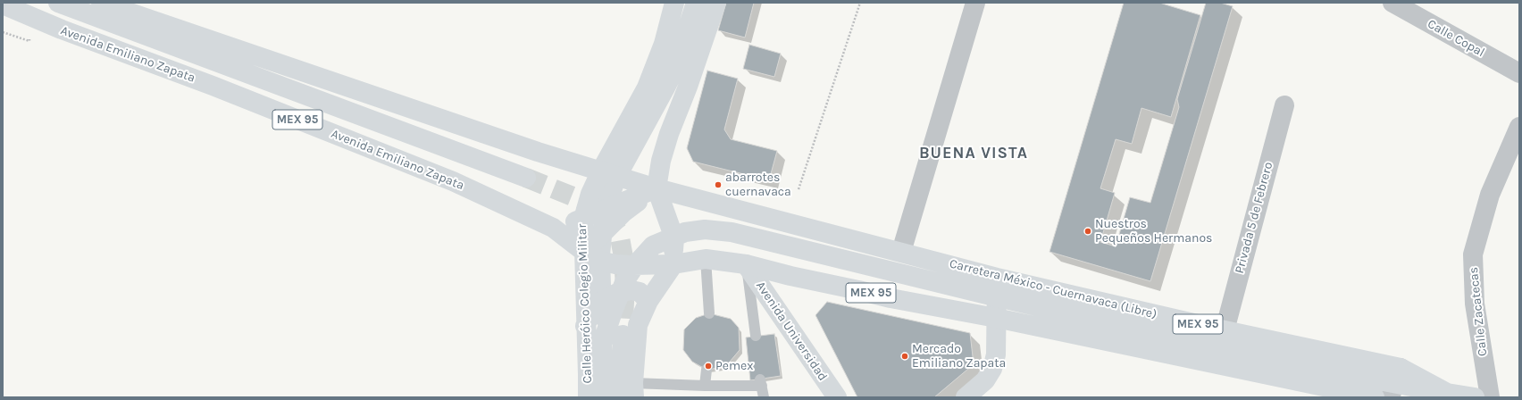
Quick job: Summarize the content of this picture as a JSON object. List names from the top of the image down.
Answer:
{
  "streets": {
    "main road": [
      "Avenida Emiliano Zapata",
      "MEX 95",
      "Carretera México - Cuernavaca (Libre)",
      "Calle Heróico Colegio Militar",
      "Avenida Universidad"
    ],
    "street": ["Calle Copal", "Privada 5 de Febrero", "Calle Zacatecas"]
  },
  "crossings": [
    ["Avenida Emiliano Zapata", "MEX 95"],
    ["Avenida Emiliano Zapata", "Calle Heróico Colegio Militar"],
    ["MEX 95", "Carretera México - Cuernavaca (Libre)"],
    ["MEX 95", "Calle Heróico Colegio Militar"],
    ["MEX 95", "Avenida Universidad"],
    ["Privada 5 de Febrero", "Carretera México - Cuernavaca (Libre)"]
  ],
  "districts": ["BUENA VISTA"],
  "places": [
    "abarrotes cuernavaca",
    "Nuestros Pequeños Hermanos",
    "Mercado Emiliano Zapata",
    "Pemex"
  ]
}
